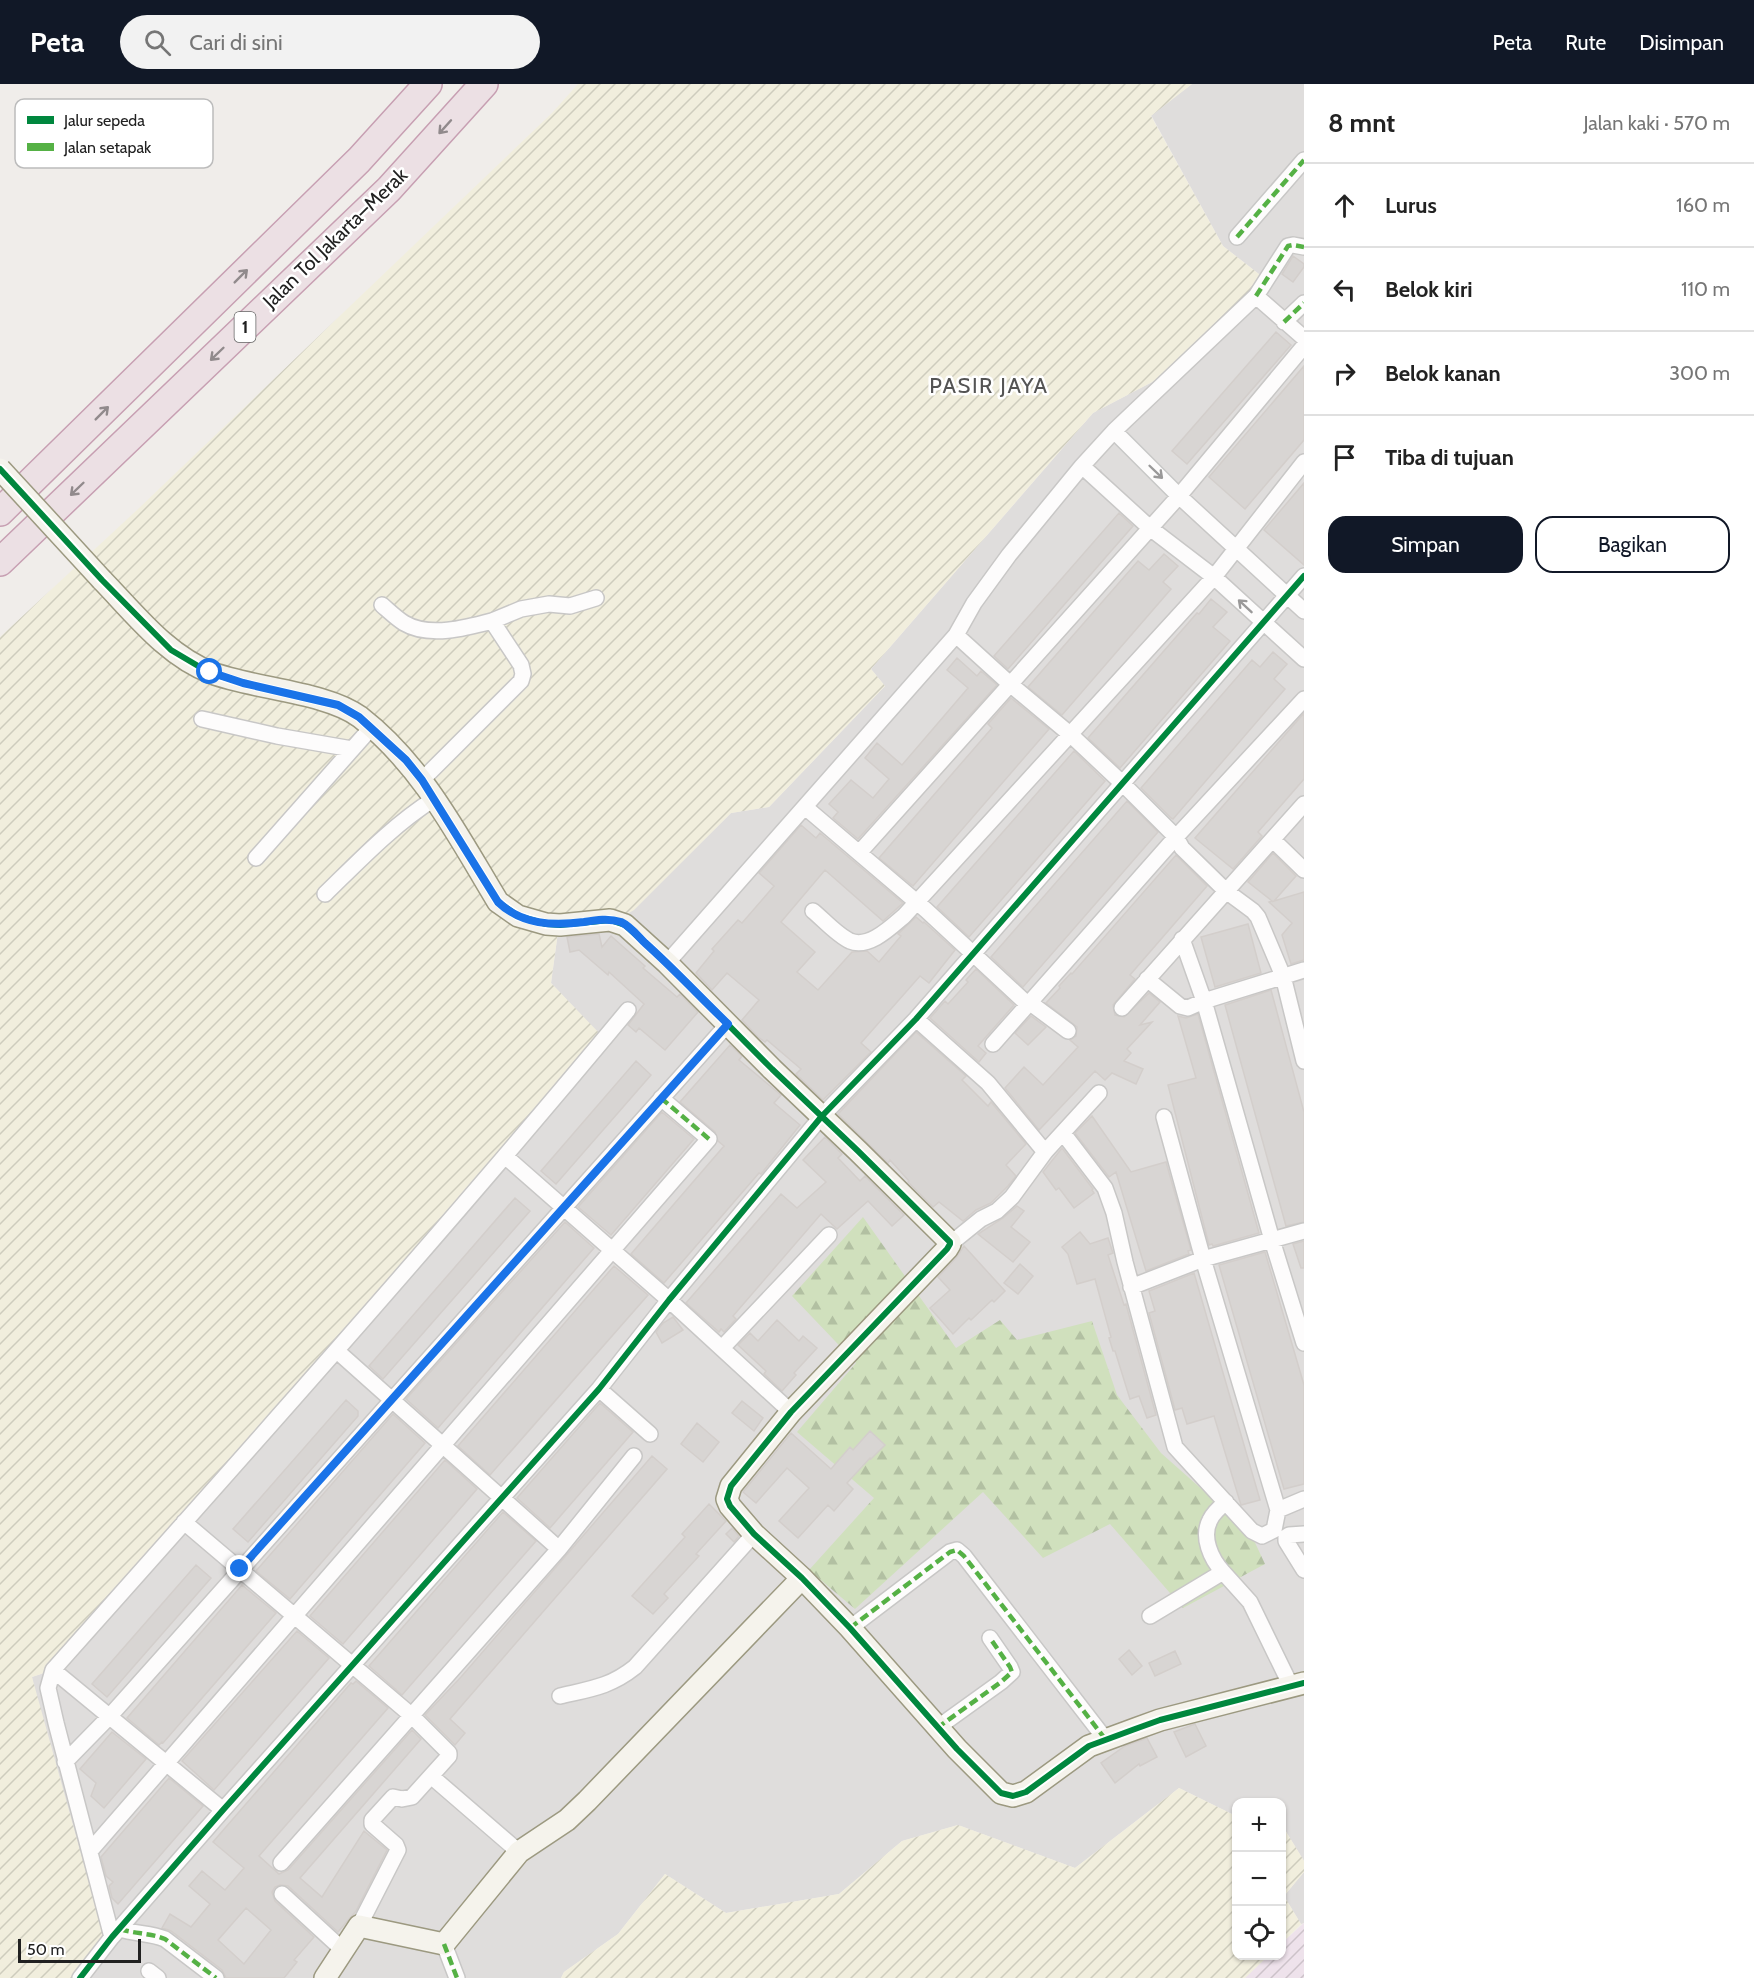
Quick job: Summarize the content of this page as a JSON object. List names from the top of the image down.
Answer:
{
  "streets": {
    "highway": ["Jalan Tol Jakarta–Merak", "1"]
  },
  "districts": ["PASIR JAYA"],
  "legend": ["Jalur sepeda", "Jalan setapak"],
  "scale_bar": "50 m",
  "page": {
    "header": "Peta",
    "search": "Cari di sini",
    "nav": ["Peta", "Rute", "Disimpan"],
    "heading": ["8 mnt", "Jalan kaki · 570 m"],
    "list": [
      ["Lurus", "160 m"],
      ["Belok kiri", "110 m"],
      ["Belok kanan", "300 m"],
      "Tiba di tujuan"
    ],
    "buttons": ["Simpan", "Bagikan"],
    "map_buttons": ["+", "−"],
    "scale": "50 m"
  }
}
